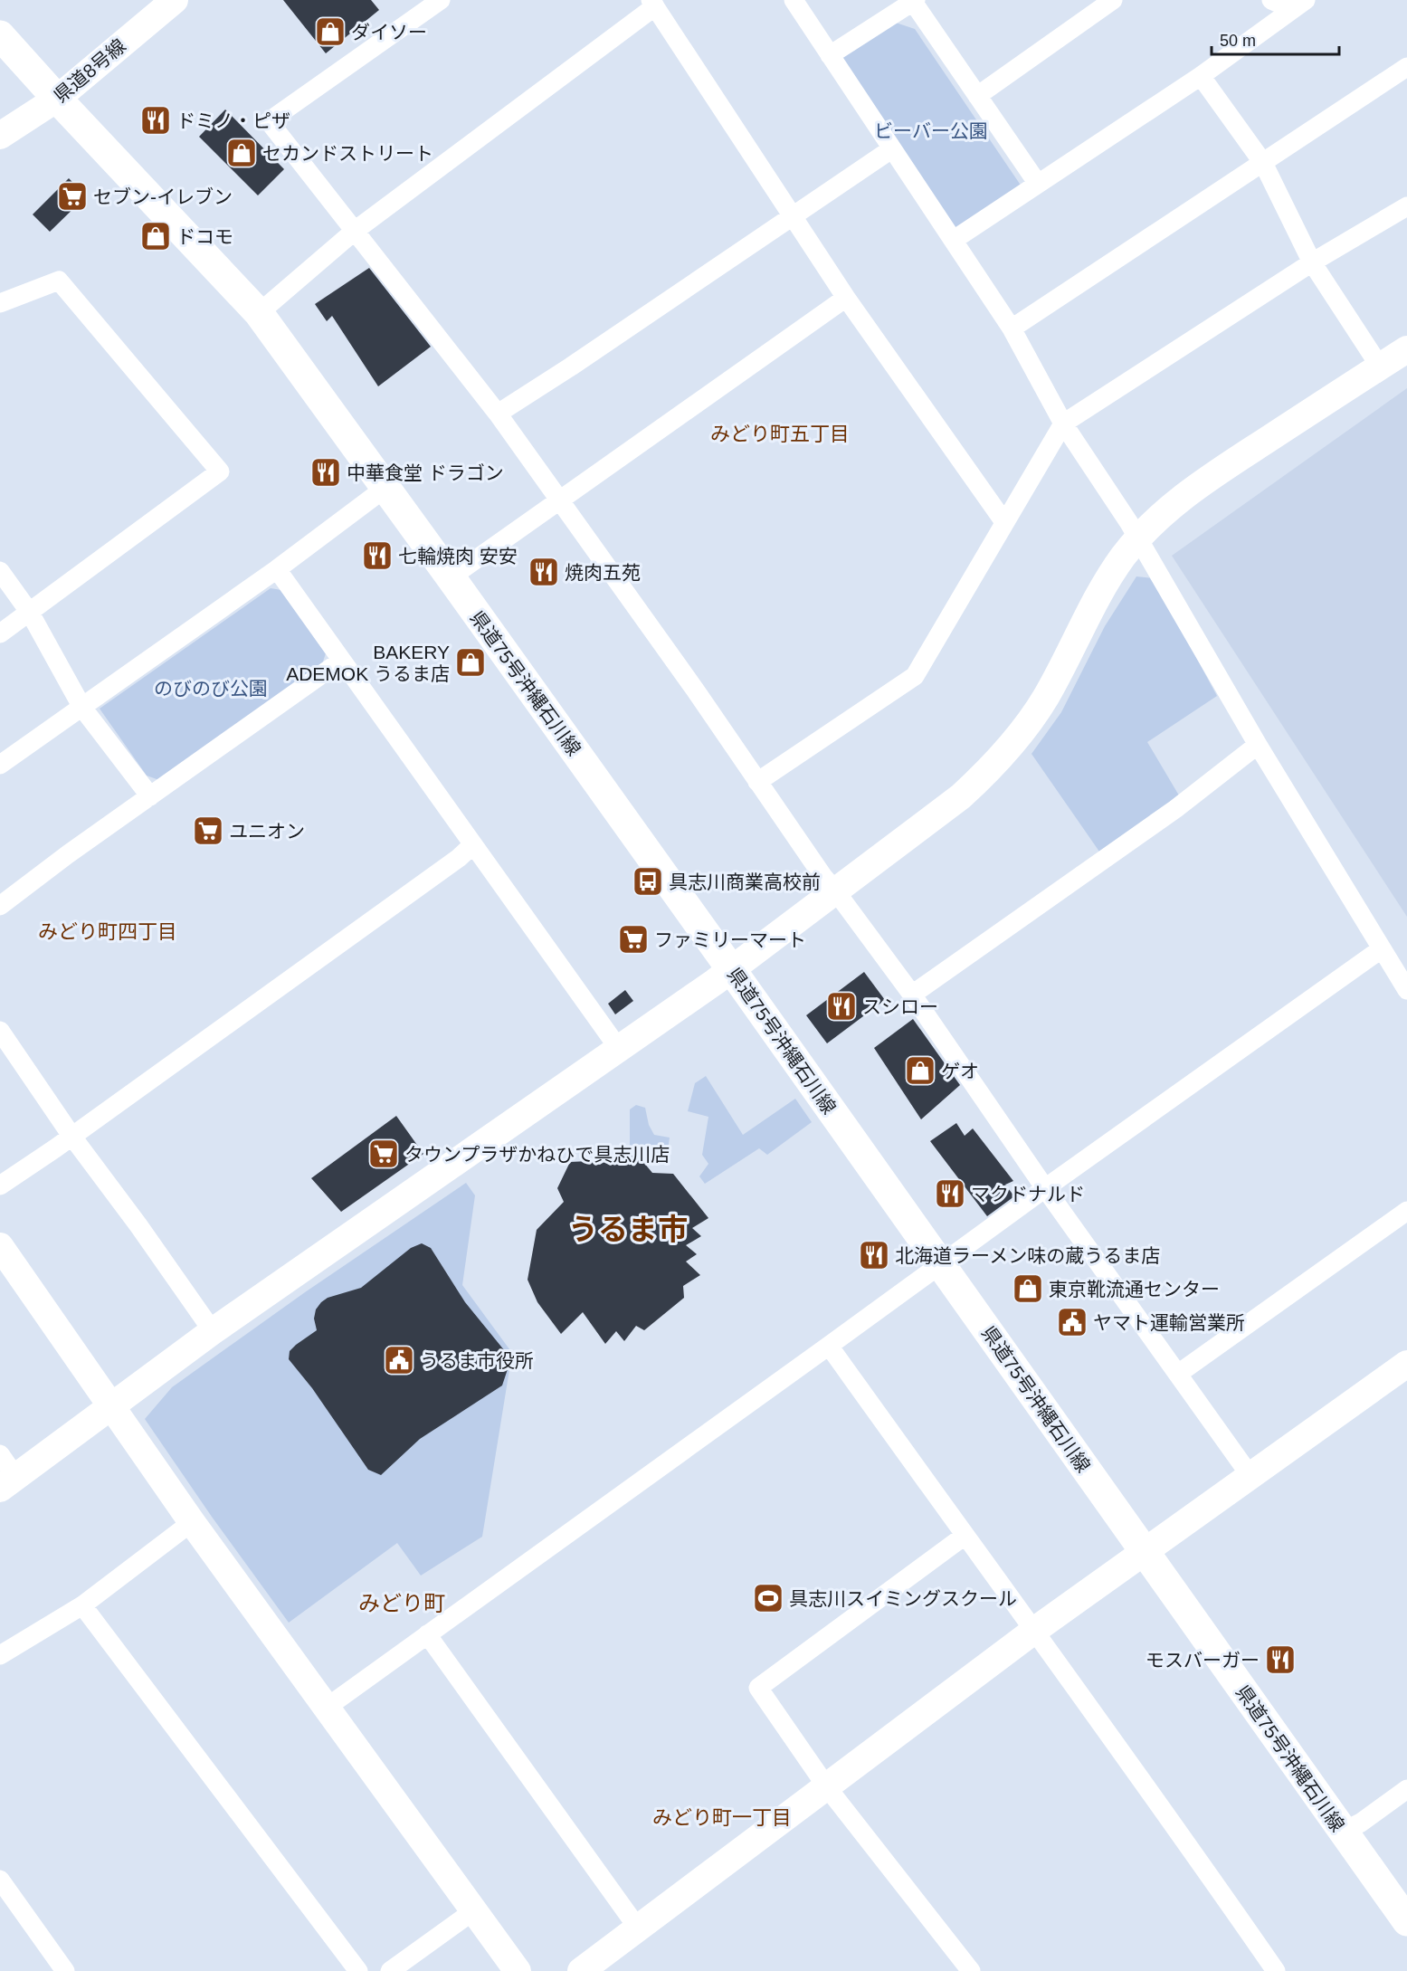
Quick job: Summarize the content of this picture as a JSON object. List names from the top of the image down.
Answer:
{
  "streets": {
    "main road": ["県道75号沖縄石川線"],
    "street": ["県道8号線"]
  },
  "crossings": [
    ["県道8号線", "県道75号沖縄石川線"]
  ],
  "districts": [
    "みどり町五丁目",
    "みどり町四丁目",
    "うるま市",
    "みどり町",
    "みどり町一丁目"
  ],
  "parks": ["ビーバー公園", "のびのび公園"],
  "places": {
    "shop": [
      "ダイソー",
      "セカンドストリート",
      "ドコモ",
      "BAKERY ADEMOK うるま店",
      "ゲオ",
      "東京靴流通センター"
    ],
    "restaurant": [
      "ドミノ・ピザ",
      "中華食堂 ドラゴン",
      "七輪焼肉 安安",
      "焼肉五苑",
      "スシロー",
      "マクドナルド",
      "北海道ラーメン味の蔵うるま店",
      "モスバーガー"
    ],
    "supermarket": [
      "セブン-イレブン",
      "ユニオン",
      "ファミリーマート",
      "タウンプラザかねひで具志川店"
    ],
    "bus stop": ["具志川商業高校前"],
    "public building": ["ヤマト運輸営業所", "うるま市役所"],
    "sports": ["具志川スイミングスクール"]
  },
  "scale_bar": "50 m"
}
